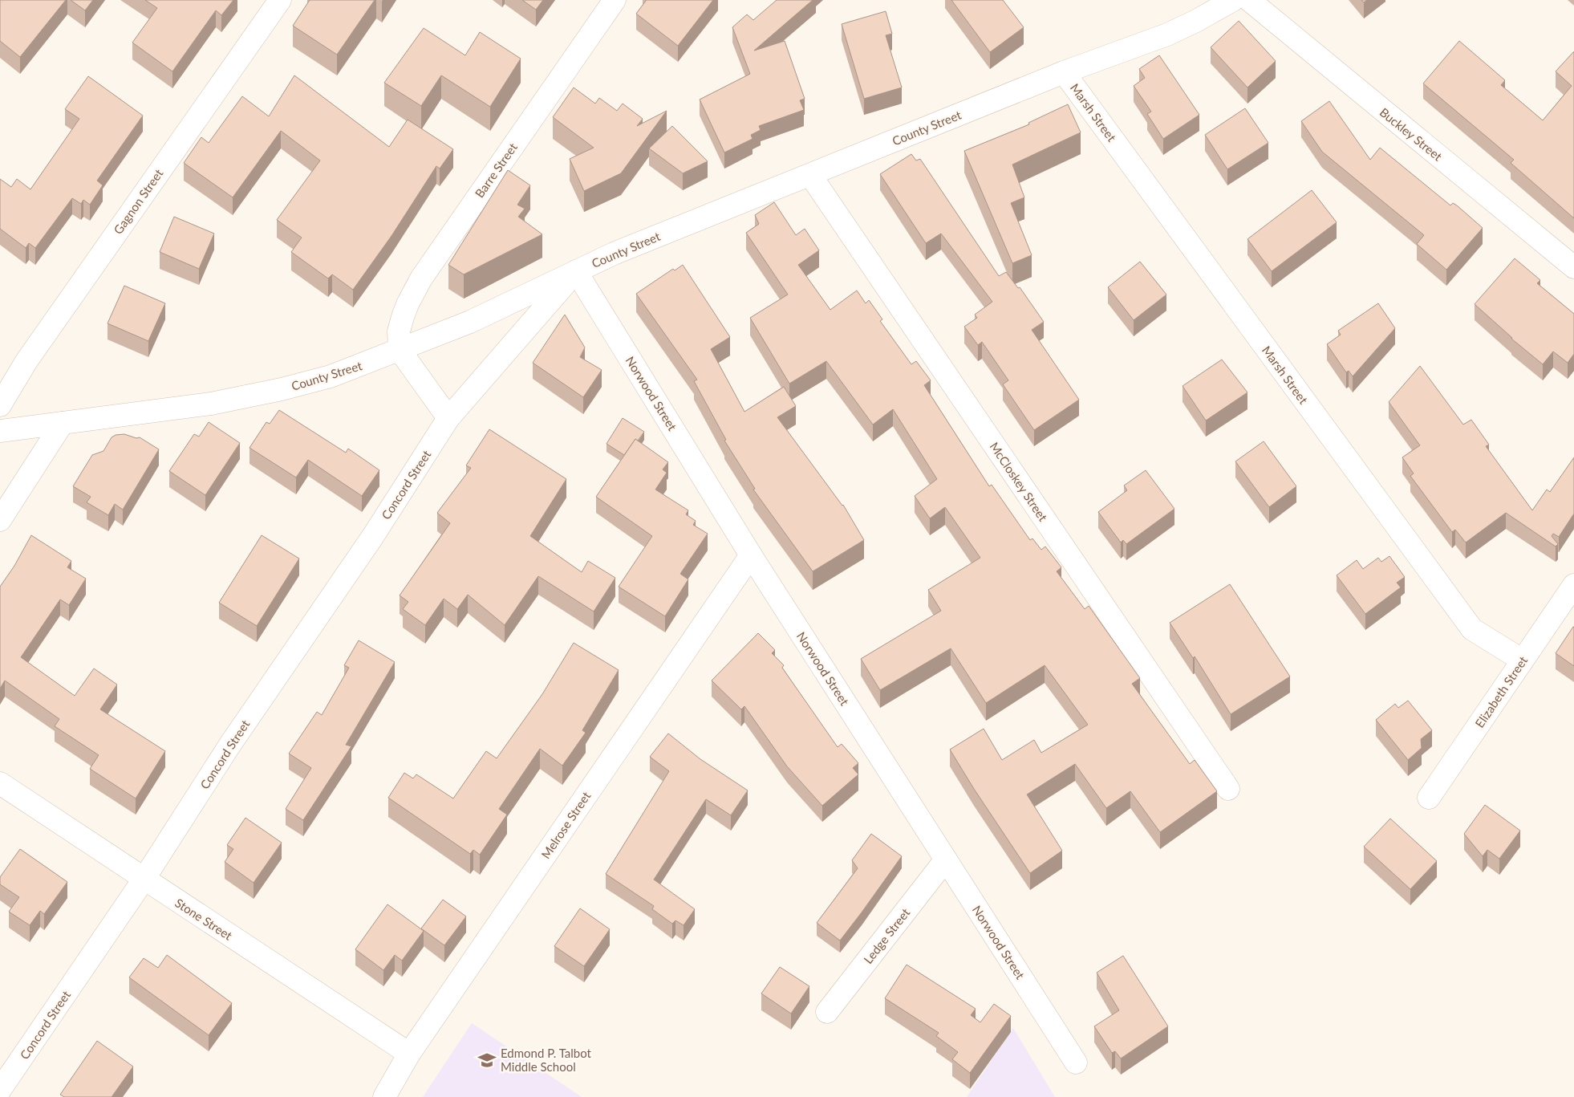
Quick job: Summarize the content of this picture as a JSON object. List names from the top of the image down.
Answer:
{
  "streets": {
    "street": [
      "Marsh Street",
      "County Street",
      "Buckley Street",
      "Barre Street",
      "Gagnon Street",
      "Norwood Street",
      "McCloskey Street",
      "Concord Street",
      "Elizabeth Street",
      "Melrose Street",
      "Stone Street",
      "Ledge Street"
    ]
  },
  "crossings": [
    ["Marsh Street", "County Street"],
    ["Marsh Street", "Elizabeth Street"],
    ["County Street", "Barre Street"],
    ["County Street", "Norwood Street"],
    ["County Street", "McCloskey Street"],
    ["County Street", "Concord Street"],
    ["Norwood Street", "Concord Street"],
    ["Norwood Street", "Melrose Street"],
    ["Norwood Street", "Ledge Street"],
    ["Concord Street", "Stone Street"],
    ["Melrose Street", "Stone Street"]
  ],
  "places": {
    "school or university": ["Edmond P. Talbot Middle School"]
  }
}
